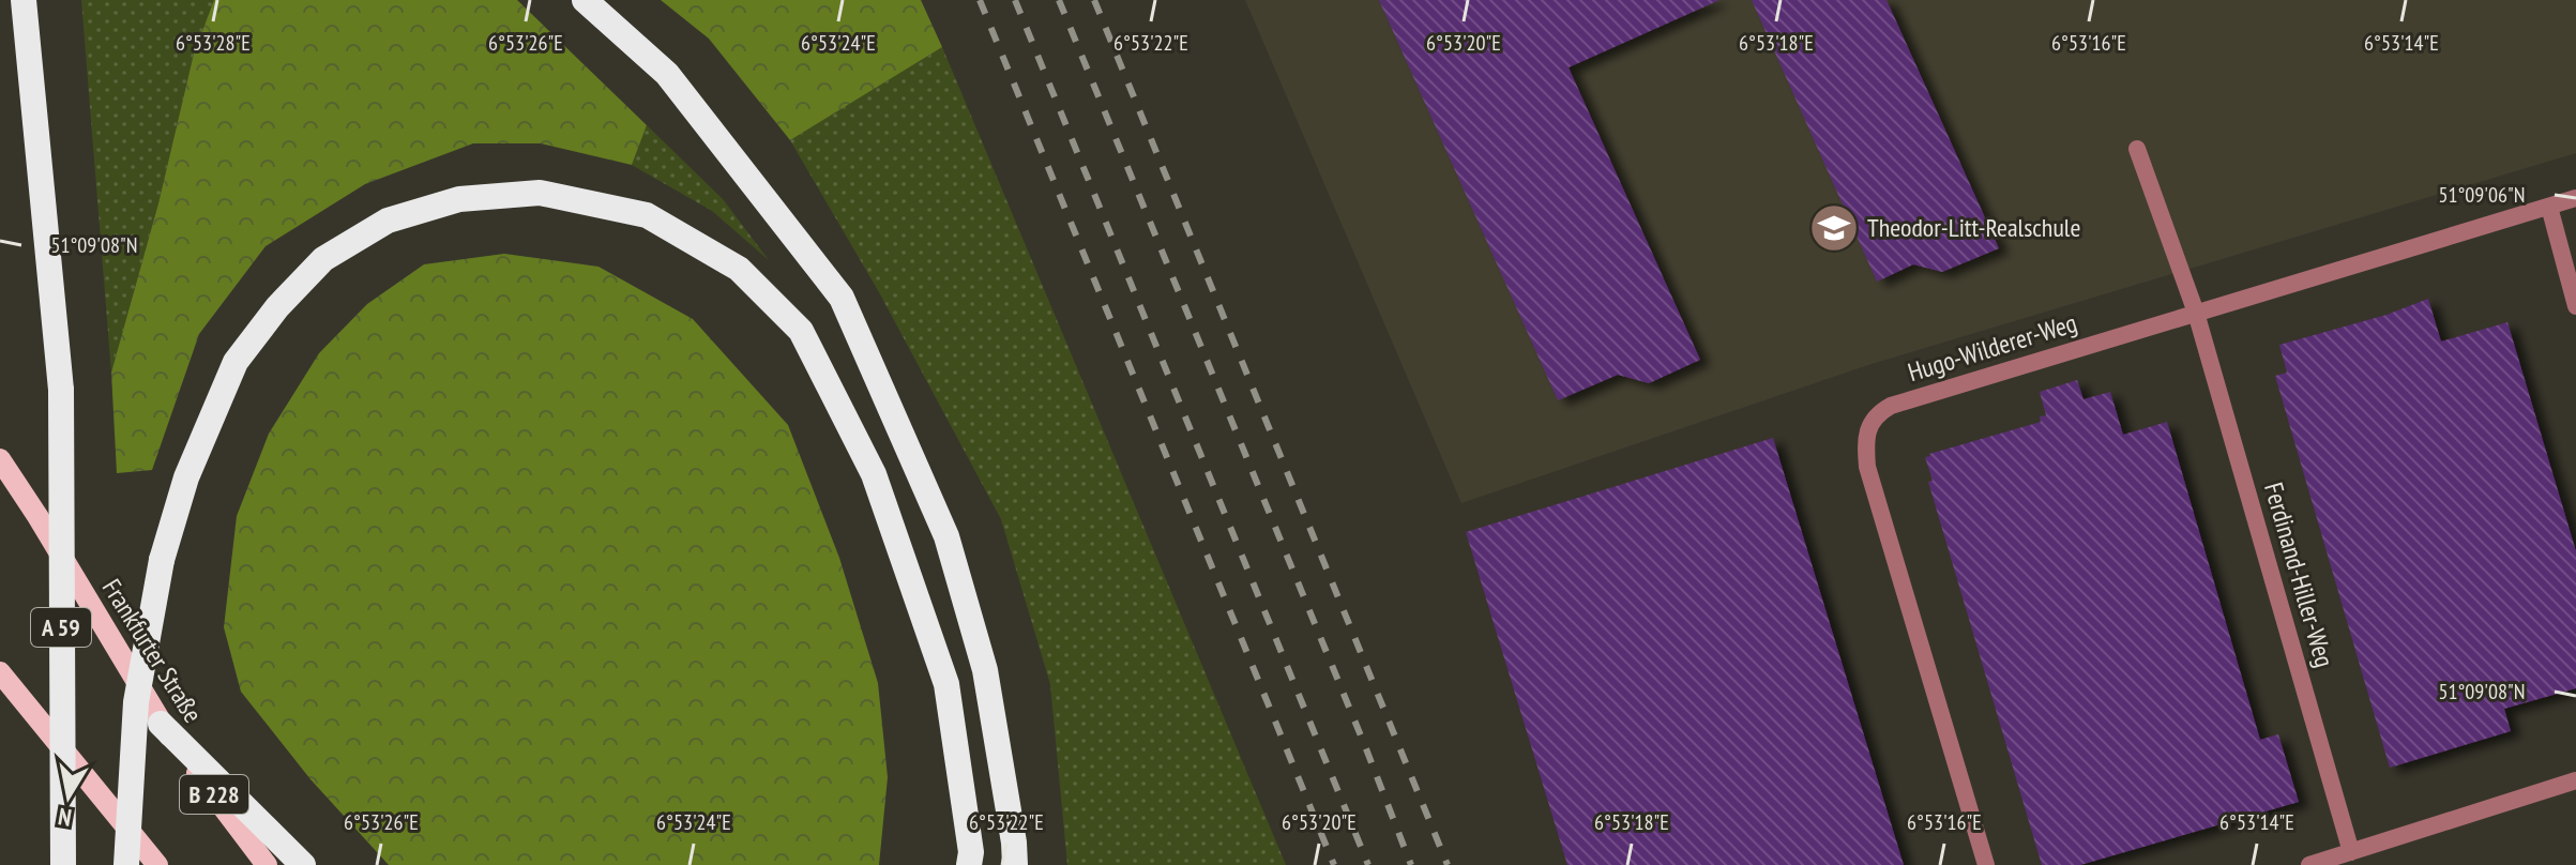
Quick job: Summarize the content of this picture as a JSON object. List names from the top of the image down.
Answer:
{
  "streets": {
    "highway": ["A 59"],
    "main road": ["Frankfurter Straße", "B 228"],
    "street": ["Hugo-Wilderer-Weg", "Ferdinand-Hiller-Weg"]
  },
  "crossings": [
    ["Hugo-Wilderer-Weg", "Ferdinand-Hiller-Weg"]
  ],
  "places": {
    "school or university": ["Theodor-Litt-Realschule"]
  },
  "north": "bottom",
  "coordinates": [
    "6°53'28\"E",
    "6°53'26\"E",
    "6°53'24\"E",
    "6°53'22\"E",
    "6°53'20\"E",
    "6°53'18\"E",
    "6°53'16\"E",
    "6°53'14\"E",
    "51°09'06\"N",
    "51°09'08\"N"
  ]
}
